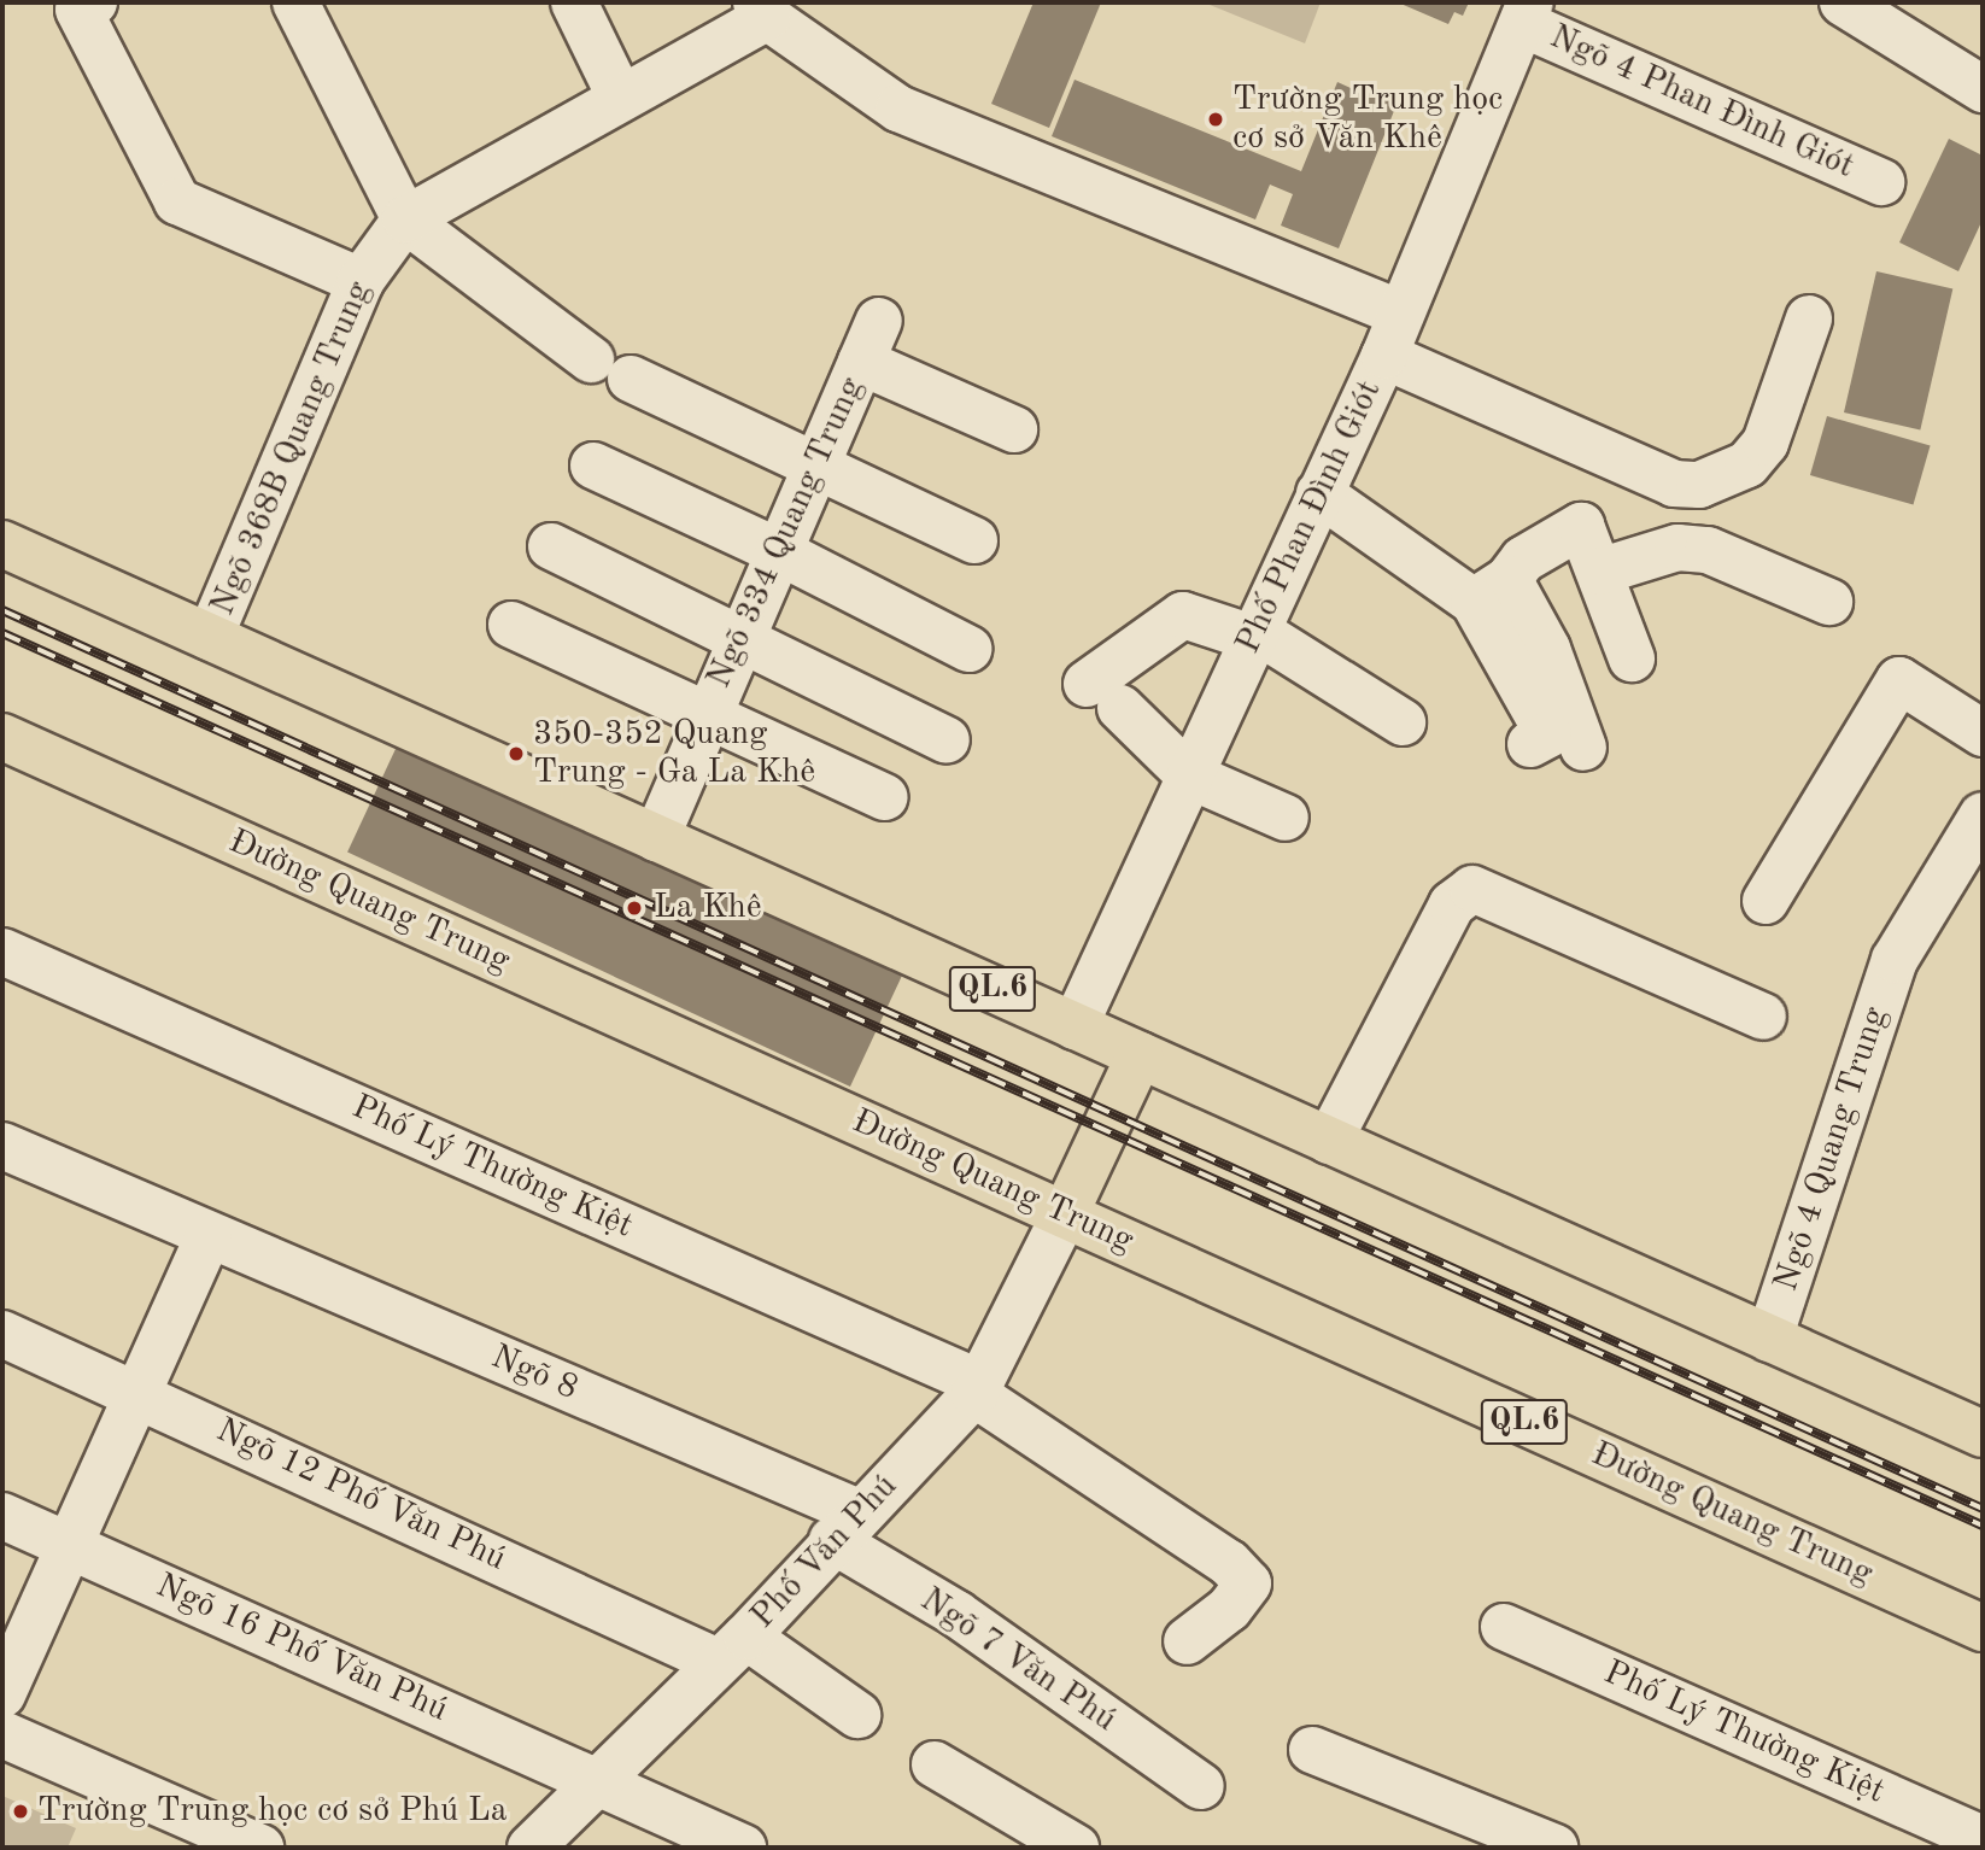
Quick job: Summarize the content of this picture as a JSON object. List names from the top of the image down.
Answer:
{
  "streets": {
    "highway": ["Đường Quang Trung", "QL.6"],
    "street": [
      "Ngõ 4 Phan Đình Giót",
      "Ngõ 368B Quang Trung",
      "Phố Phan Đình Giót",
      "Ngõ 334 Quang Trung",
      "Ngõ 4 Quang Trung",
      "Phố Lý Thường Kiệt",
      "Ngõ 8",
      "Ngõ 12 Phố Văn Phú",
      "Phố Văn Phú",
      "Ngõ 16 Phố Văn Phú",
      "Ngõ 7 Văn Phú"
    ]
  },
  "crossings": [
    ["Ngõ 4 Phan Đình Giót", "Phố Phan Đình Giót"],
    ["Ngõ 368B Quang Trung", "QL.6"],
    ["Phố Phan Đình Giót", "QL.6"],
    ["Ngõ 334 Quang Trung", "QL.6"],
    ["Đường Quang Trung", "Phố Văn Phú"],
    ["QL.6", "Ngõ 4 Quang Trung"],
    ["Phố Lý Thường Kiệt", "Phố Văn Phú"],
    ["Ngõ 8", "Phố Văn Phú"],
    ["Ngõ 8", "Ngõ 7 Văn Phú"],
    ["Ngõ 12 Phố Văn Phú", "Phố Văn Phú"],
    ["Phố Văn Phú", "Ngõ 16 Phố Văn Phú"],
    ["Phố Văn Phú", "Ngõ 7 Văn Phú"]
  ],
  "places": [
    "Trường Trung học cơ sở Văn Khê",
    "350-352 Quang Trung - Ga La Khê",
    "La Khê",
    "Trường Trung học cơ sở Phú La"
  ]
}
